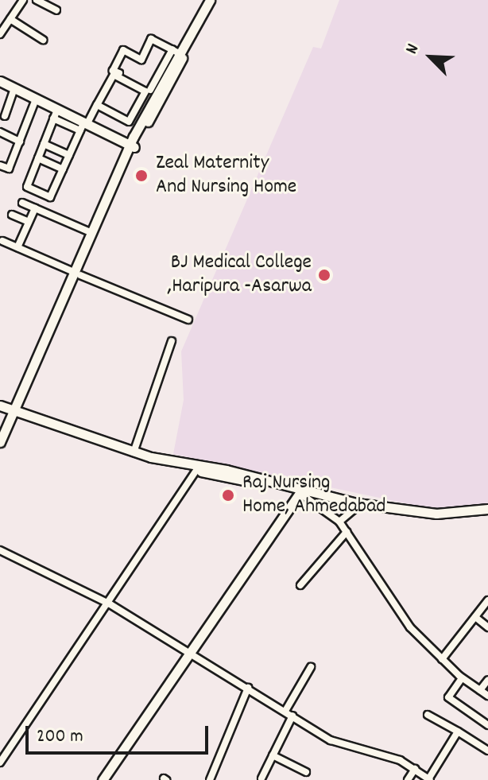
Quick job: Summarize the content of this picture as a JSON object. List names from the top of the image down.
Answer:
{
  "places": ["Zeal Maternity And Nursing Home", "BJ Medical College ,Haripura -Asarwa", "Raj Nursing Home, Ahmedabad"],
  "scale_bar": "200 m",
  "north": "top left"
}
